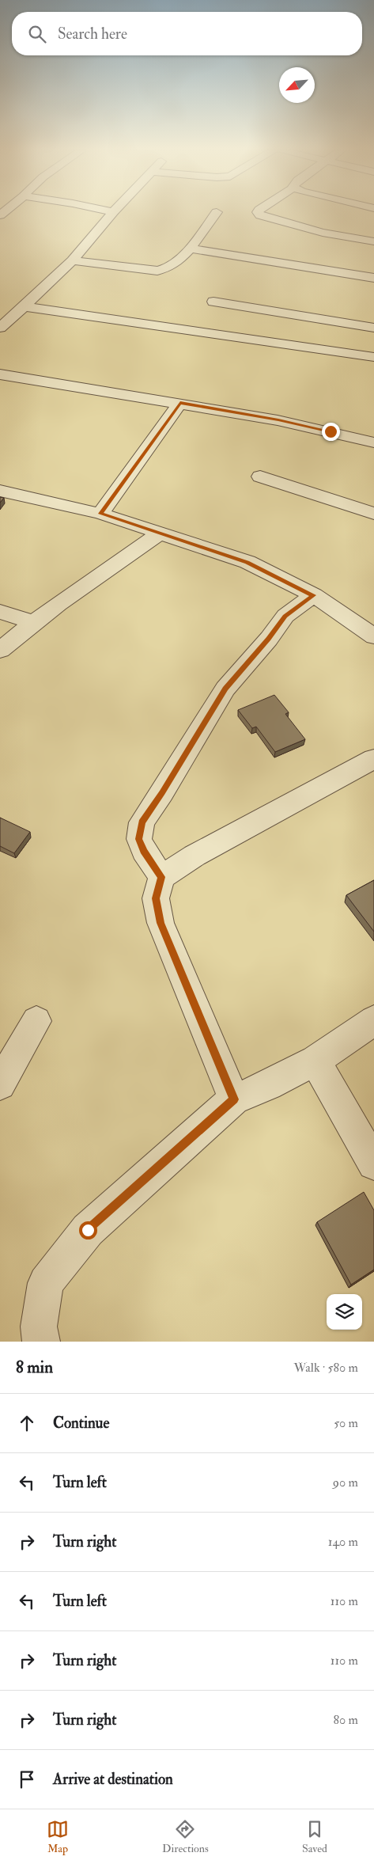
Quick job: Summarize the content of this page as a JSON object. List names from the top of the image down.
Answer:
{
  "north": "bottom left",
  "page": {
    "search": "Search here",
    "heading": ["8 min", "Walk · 580 m"],
    "list": [
      ["Continue", "50 m"],
      ["Turn left", "90 m"],
      ["Turn right", "140 m"],
      ["Turn left", "110 m"],
      ["Turn right", "110 m"],
      ["Turn right", "80 m"],
      "Arrive at destination"
    ],
    "nav": ["Map", "Directions", "Saved"]
  }
}
